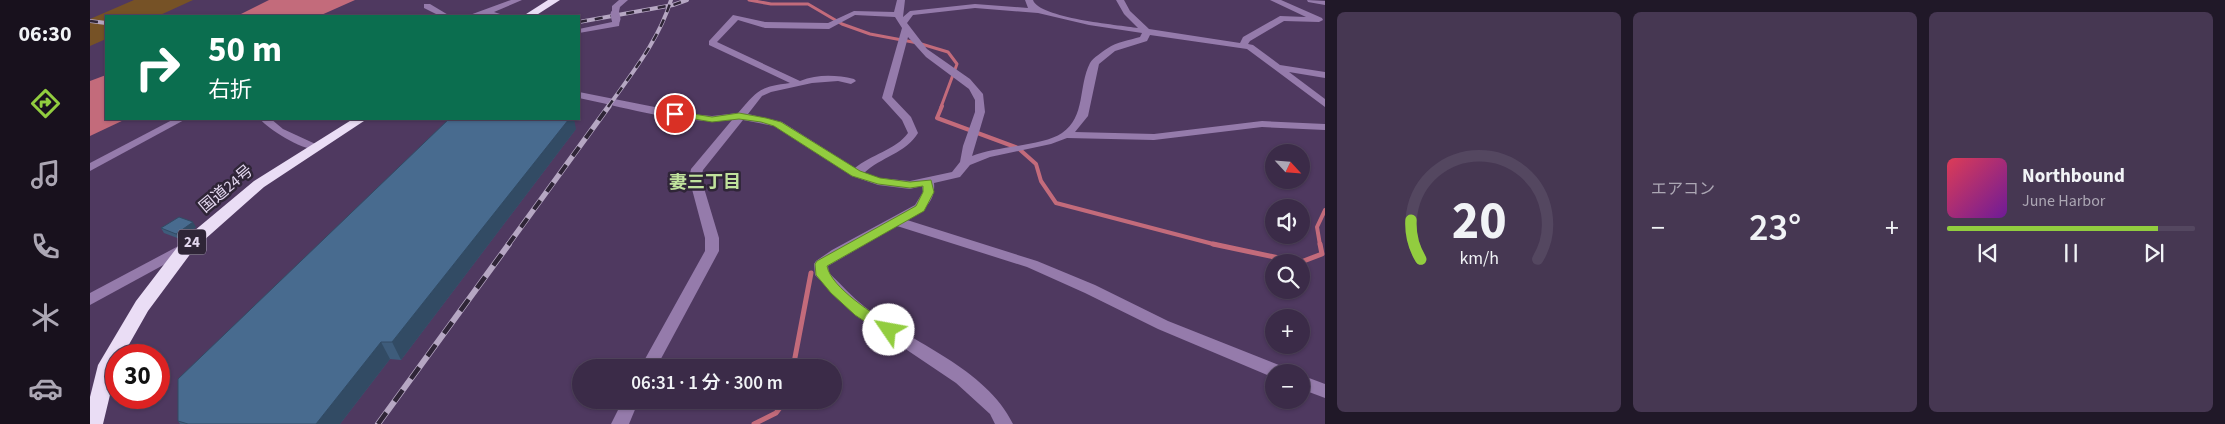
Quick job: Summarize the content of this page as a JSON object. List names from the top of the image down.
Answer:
{
  "streets": {
    "highway": ["国道24号", "24"]
  },
  "districts": ["妻三丁目"],
  "north": "bottom right",
  "page": {
    "tabs": "06:30",
    "tile": "エアコン",
    "turn": ["50 m", "右折"],
    "map_buttons": ["+", "−"],
    "song": ["Northbound", "June Harbor"],
    "heat": ["−", "23°", "+"],
    "limit": "30",
    "trip": "06:31 · 1 分 · 300 m",
    "gauge": ["20", "km/h"]
  }
}
